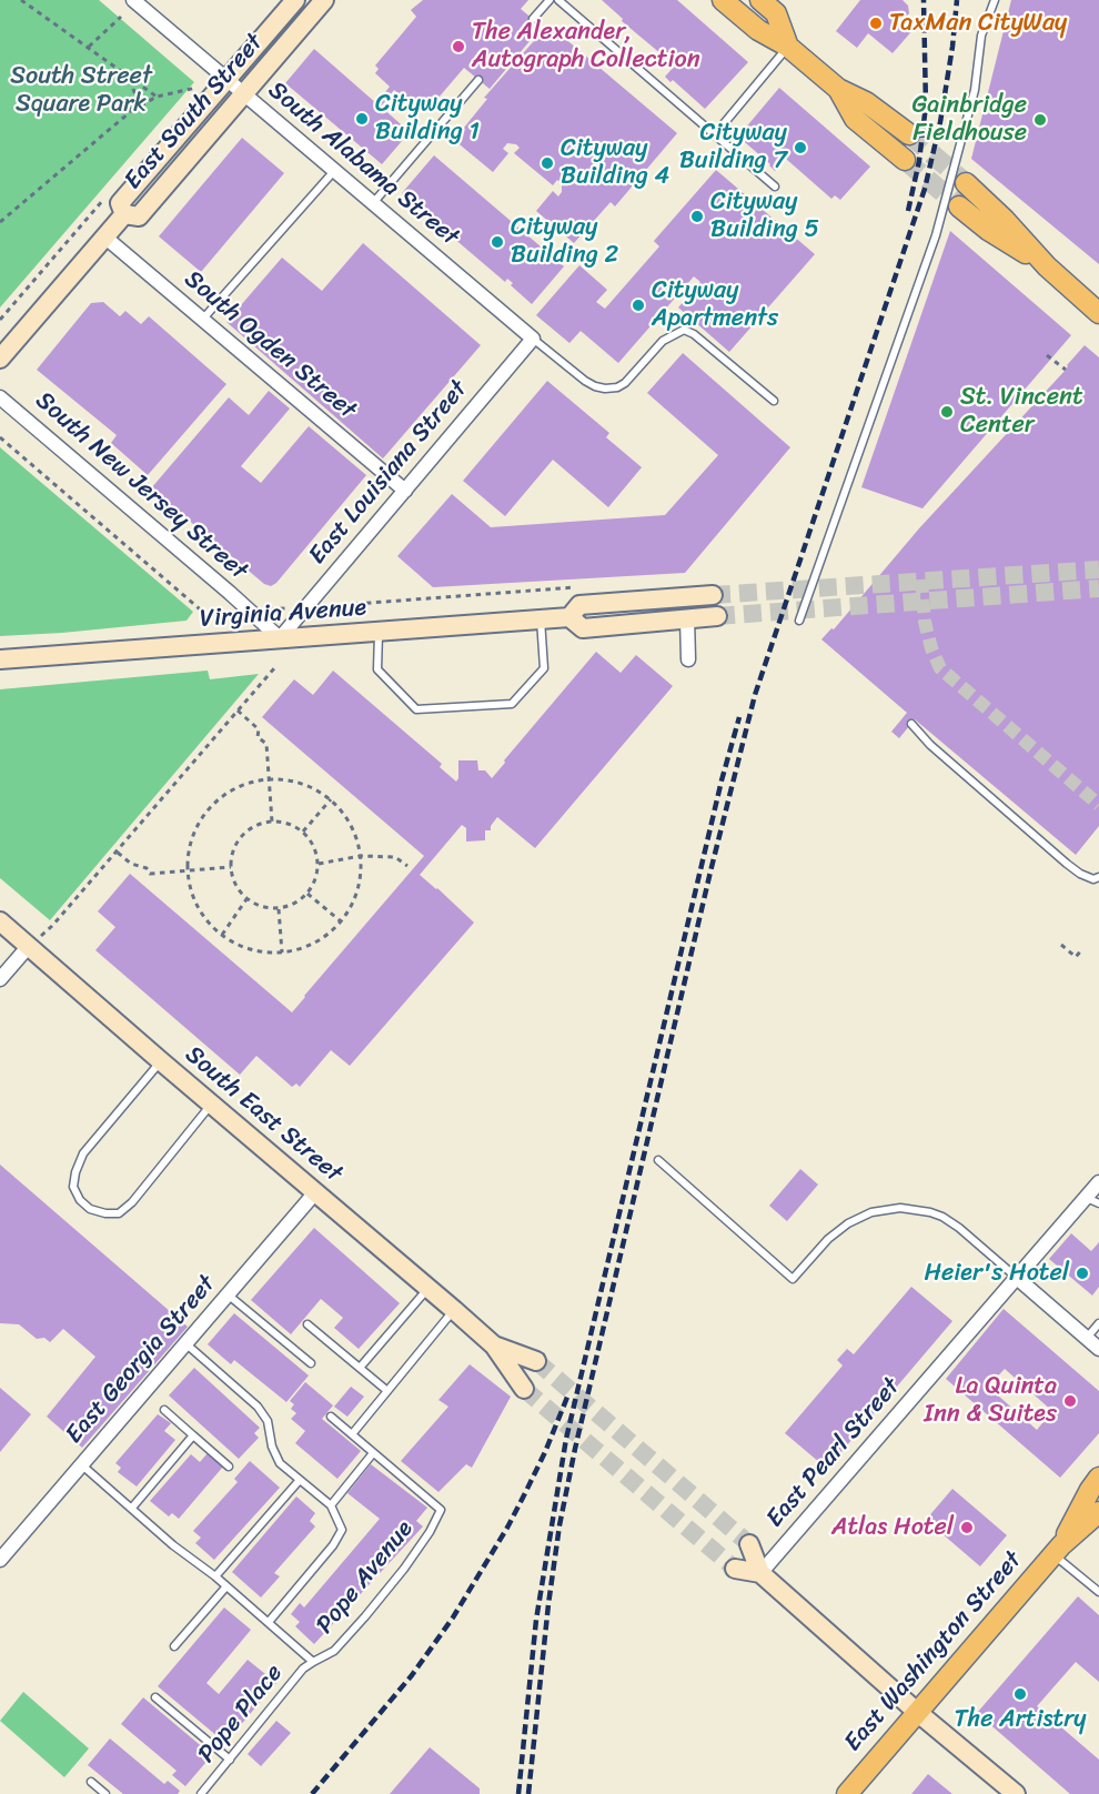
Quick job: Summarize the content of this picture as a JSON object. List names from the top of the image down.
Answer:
{
  "streets": {
    "main road": [
      "East South Street",
      "Virginia Avenue",
      "South East Street",
      "East Washington Street"
    ],
    "street": [
      "South Alabama Street",
      "South Ogden Street",
      "East Louisiana Street",
      "South New Jersey Street",
      "East Georgia Street",
      "East Pearl Street"
    ],
    "lane": ["Pope Avenue", "Pope Place"]
  },
  "crossings": [
    ["East South Street", "South Alabama Street"],
    ["East South Street", "South Ogden Street"],
    ["South Alabama Street", "East Louisiana Street"],
    ["South Ogden Street", "East Louisiana Street"],
    ["East Louisiana Street", "South New Jersey Street"],
    ["East Louisiana Street", "Virginia Avenue"],
    ["South New Jersey Street", "Virginia Avenue"],
    ["South East Street", "East Georgia Street"],
    ["East Georgia Street", "Pope Avenue"],
    ["Pope Avenue", "Pope Place"]
  ],
  "parks": ["South Street Square Park"],
  "places": [
    "TaxMan CityWay",
    "The Alexander, Autograph Collection",
    "Cityway Building 1",
    "Gainbridge Fieldhouse",
    "Cityway Building 7",
    "Cityway Building 4",
    "Cityway Building 5",
    "Cityway Building 2",
    "Cityway Apartments",
    "St. Vincent Center",
    "Heier's Hotel",
    "La Quinta Inn & Suites",
    "Atlas Hotel",
    "The Artistry"
  ]
}
